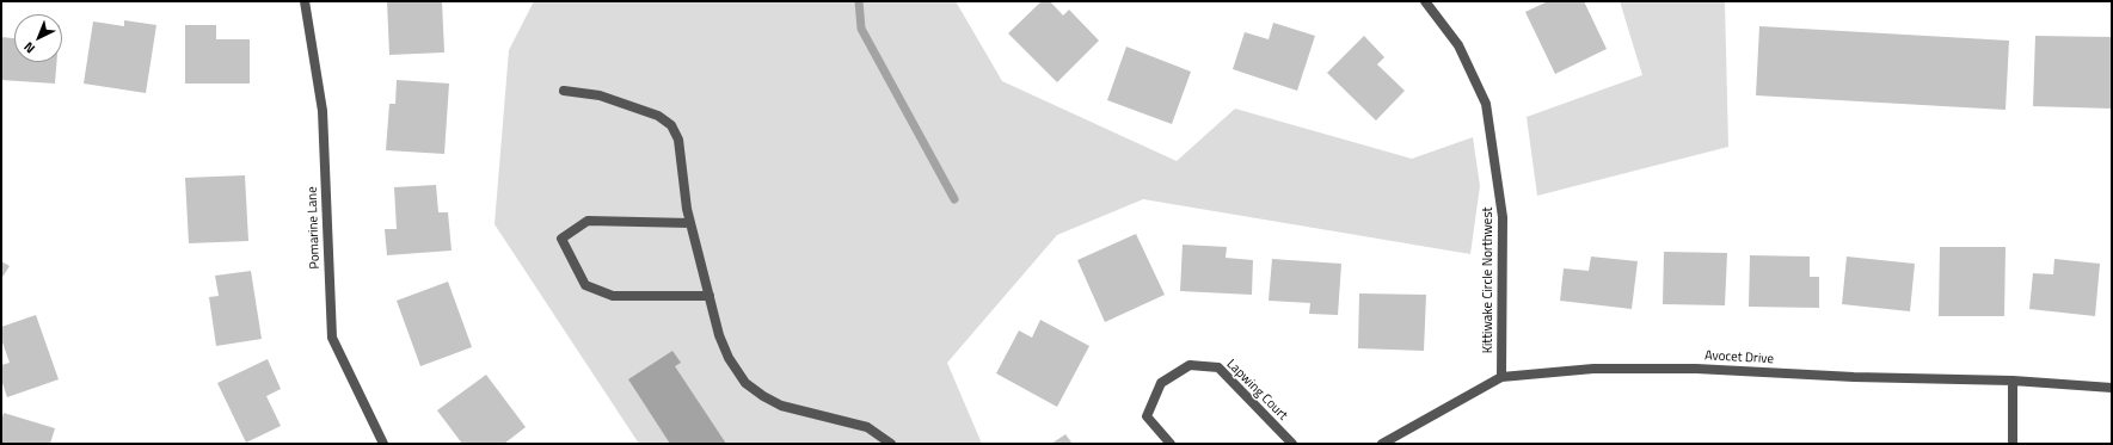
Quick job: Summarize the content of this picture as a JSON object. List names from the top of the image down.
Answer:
{
  "streets": {
    "street": [
      "Pomarine Lane",
      "Kittiwake Circle Northwest",
      "Avocet Drive",
      "Lapwing Court"
    ]
  },
  "crossings": [
    ["Kittiwake Circle Northwest", "Avocet Drive"]
  ],
  "north": "bottom left"
}
